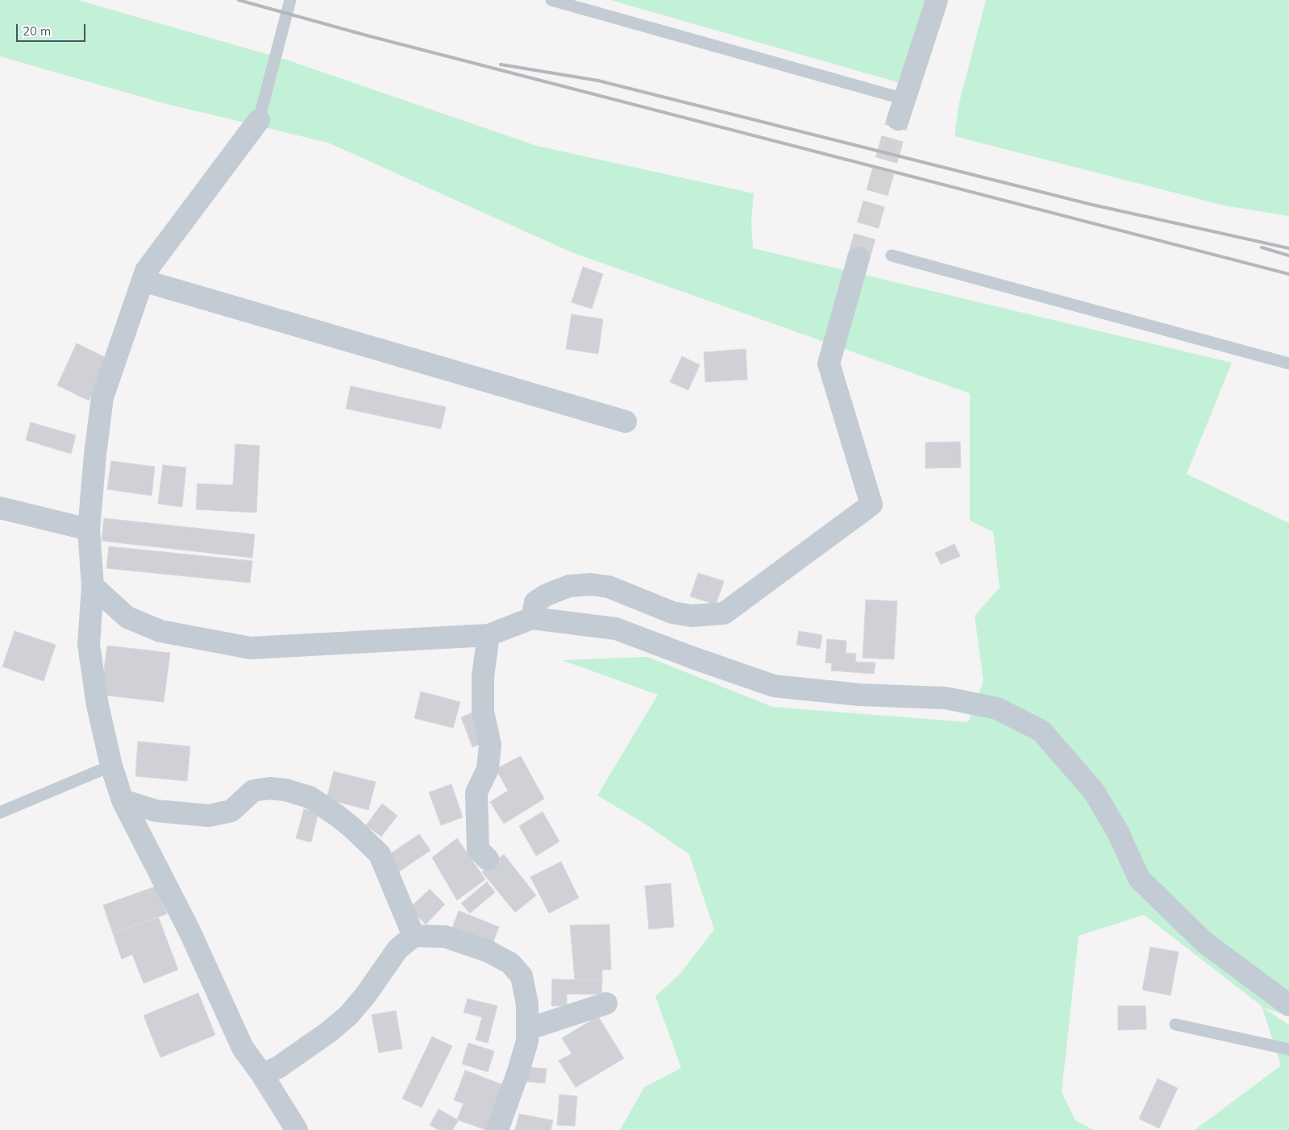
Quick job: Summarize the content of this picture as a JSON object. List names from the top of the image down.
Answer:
{
  "scale_bar": "20 m"
}
